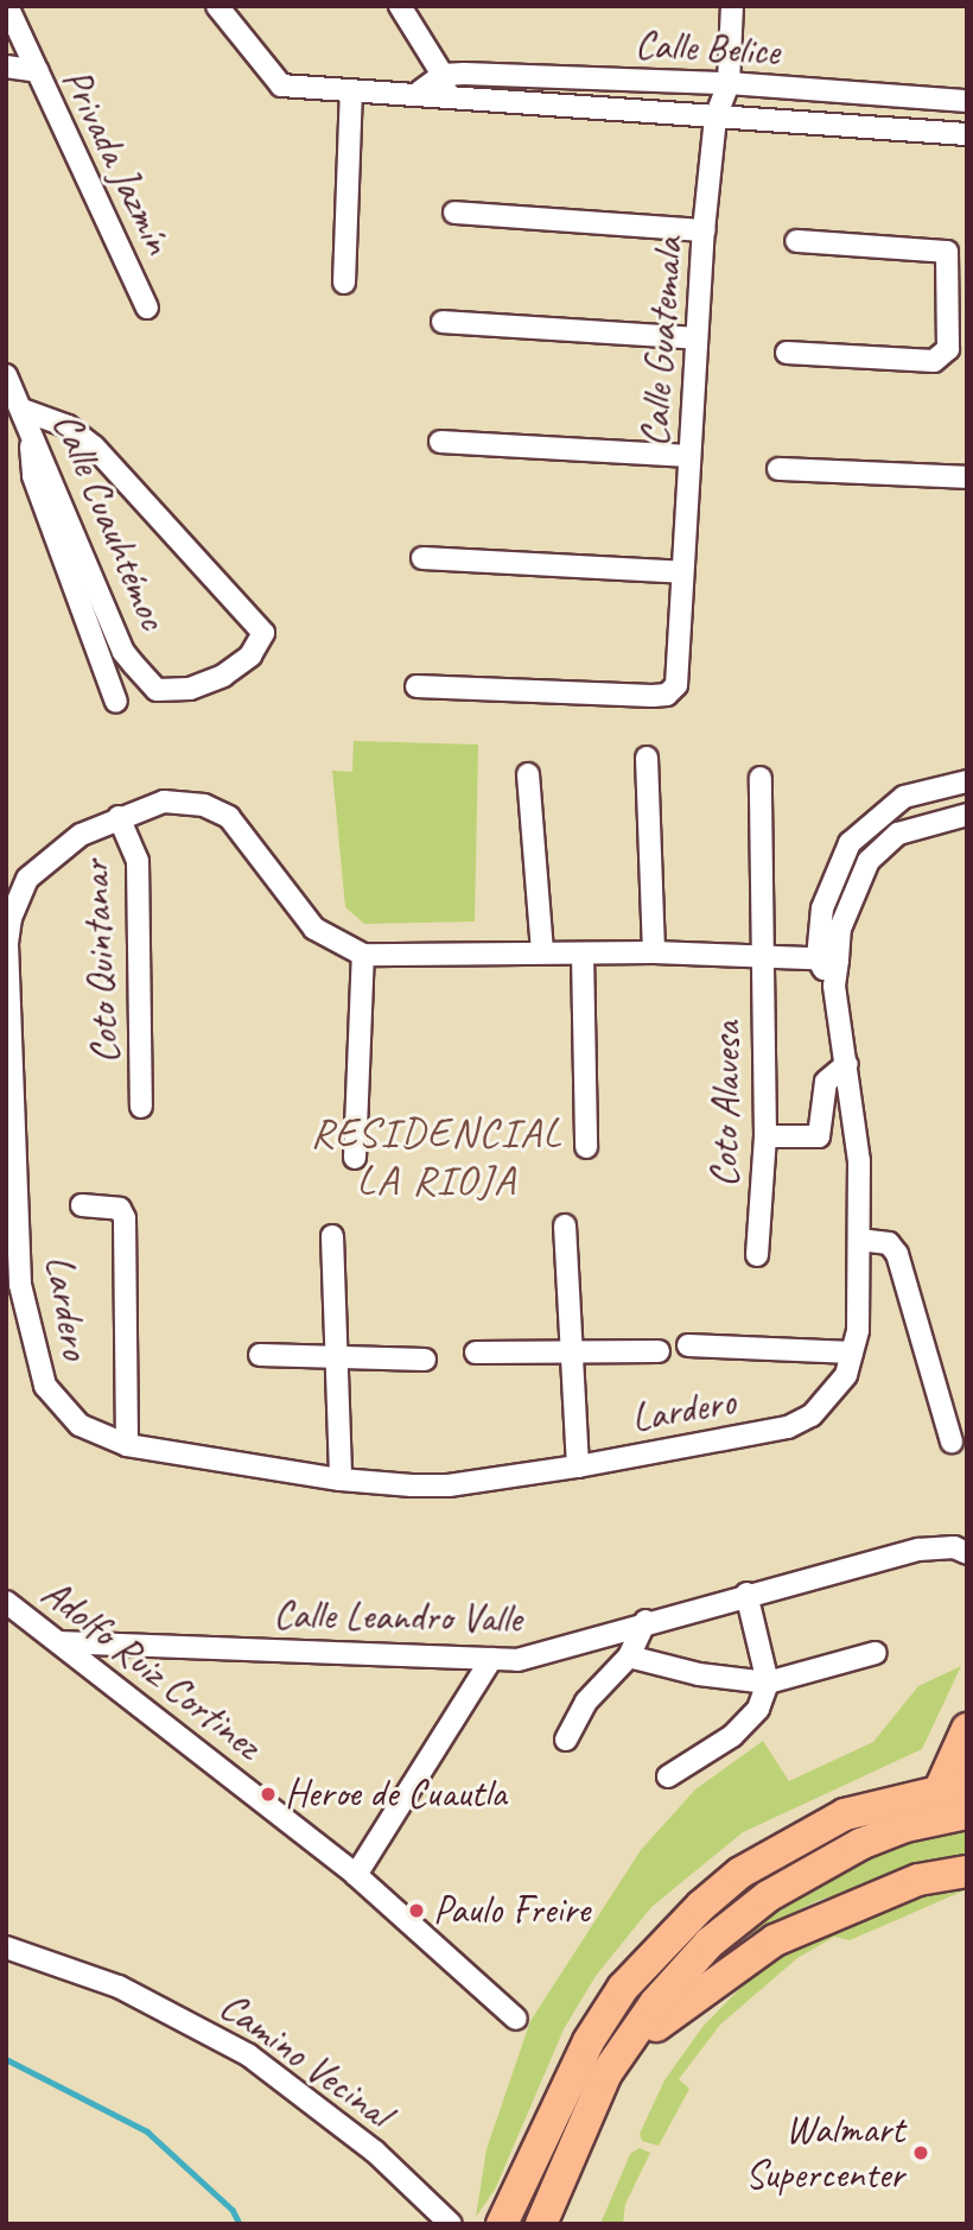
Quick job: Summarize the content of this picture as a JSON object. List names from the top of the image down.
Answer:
{
  "streets": {
    "street": [
      "Calle Belice",
      "Privada Jazmín",
      "Calle Guatemala",
      "Calle Cuauhtémoc",
      "Coto Quintanar",
      "Coto Alavesa",
      "Lardero",
      "Calle Leandro Valle",
      "Adolfo Ruiz Cortinez",
      "Camino Vecinal"
    ]
  },
  "crossings": [
    ["Calle Belice", "Calle Guatemala"],
    ["Coto Quintanar", "Lardero"],
    ["Coto Alavesa", "Lardero"],
    ["Calle Leandro Valle", "Adolfo Ruiz Cortinez"]
  ],
  "districts": ["RESIDENCIAL LA RIOJA"],
  "places": ["Heroe de Cuautla", "Paulo Freire", "Walmart Supercenter"]
}
